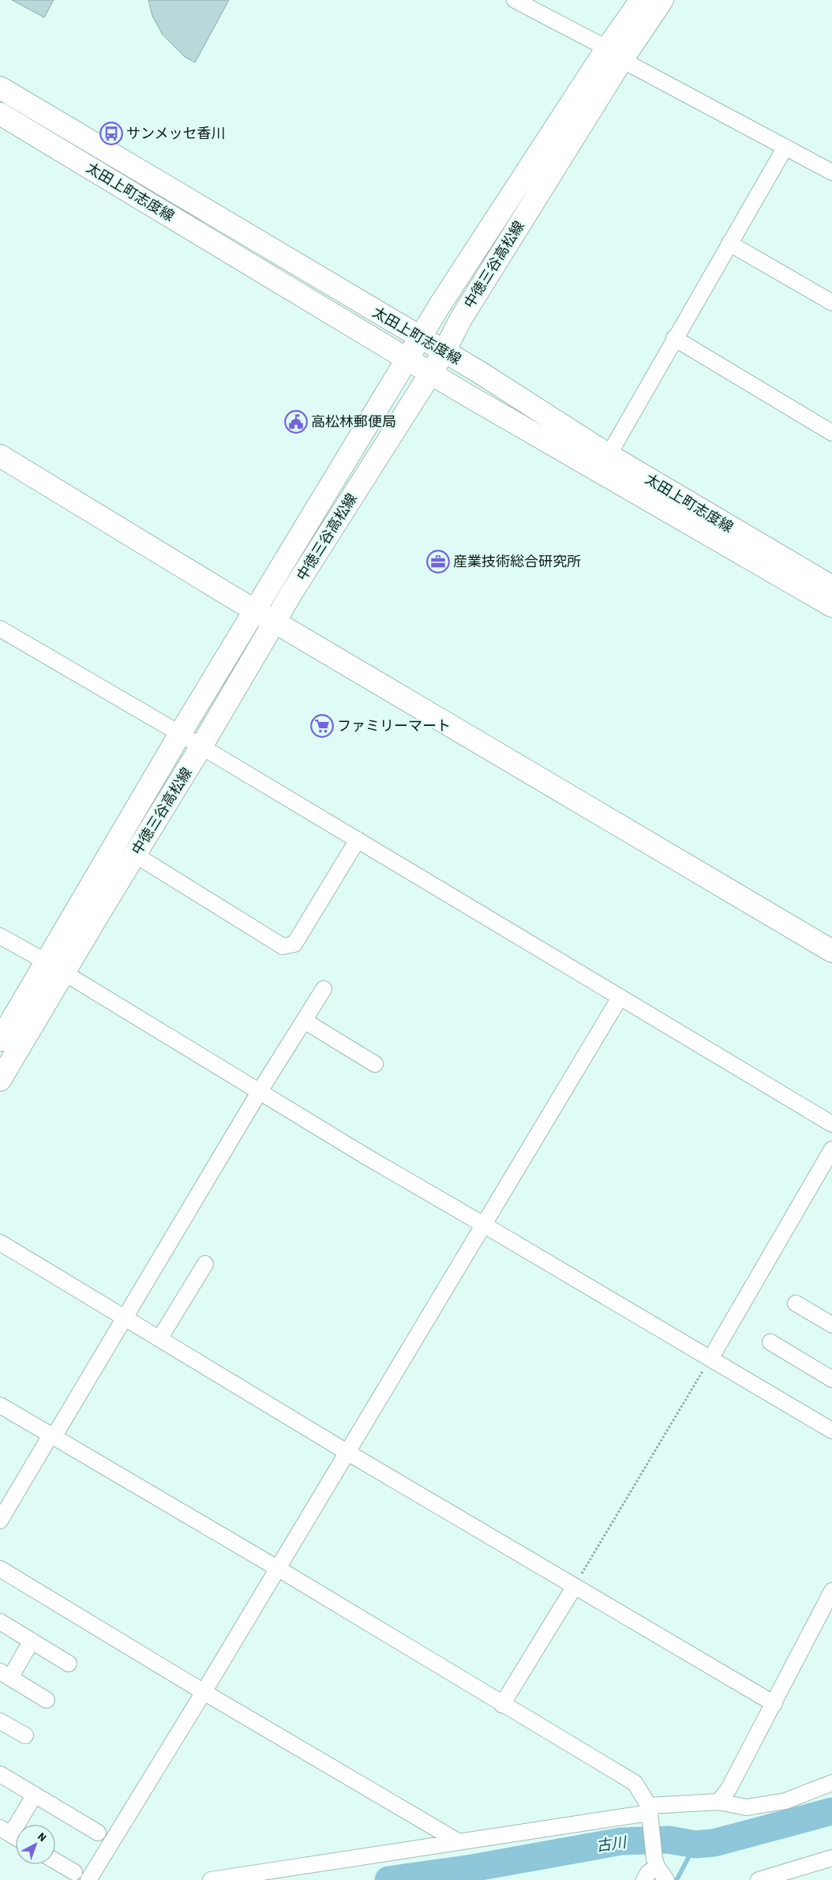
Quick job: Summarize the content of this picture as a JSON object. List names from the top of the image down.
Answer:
{
  "streets": {
    "main road": ["太田上町志度線", "中徳三谷高松線"]
  },
  "crossings": [
    ["太田上町志度線", "中徳三谷高松線"]
  ],
  "water": ["古川"],
  "places": {
    "bus stop": ["サンメッセ香川"],
    "public building": ["高松林郵便局"],
    "office": ["産業技術総合研究所"],
    "supermarket": ["ファミリーマート"]
  },
  "north": "top right"
}
